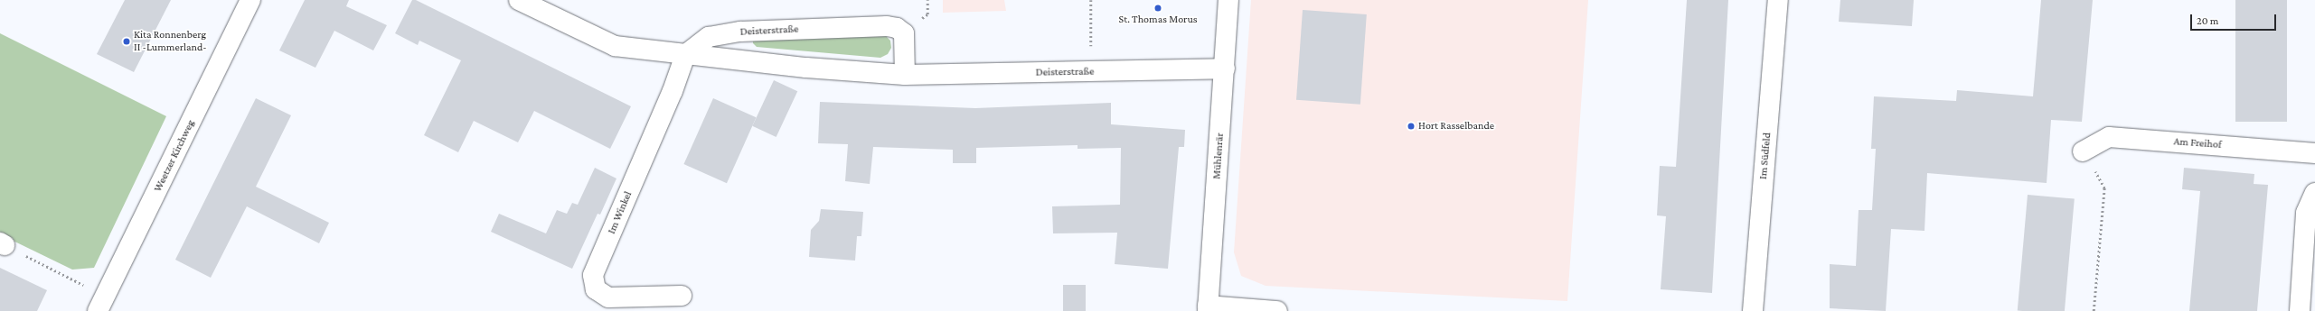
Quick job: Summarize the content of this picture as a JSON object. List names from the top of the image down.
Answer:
{
  "streets": {
    "street": [
      "Deisterstraße",
      "Am Freihof",
      "Weetzer Kirchweg",
      "Mühlenrär",
      "Im Südfeld",
      "Im Winkel"
    ]
  },
  "crossings": [
    ["Deisterstraße", "Mühlenrär"],
    ["Deisterstraße", "Im Winkel"]
  ],
  "places": ["St. Thomas Morus", "Kita Ronnenberg II -Lummerland-", "Hort Rasselbande"],
  "scale_bar": "20 m"
}
